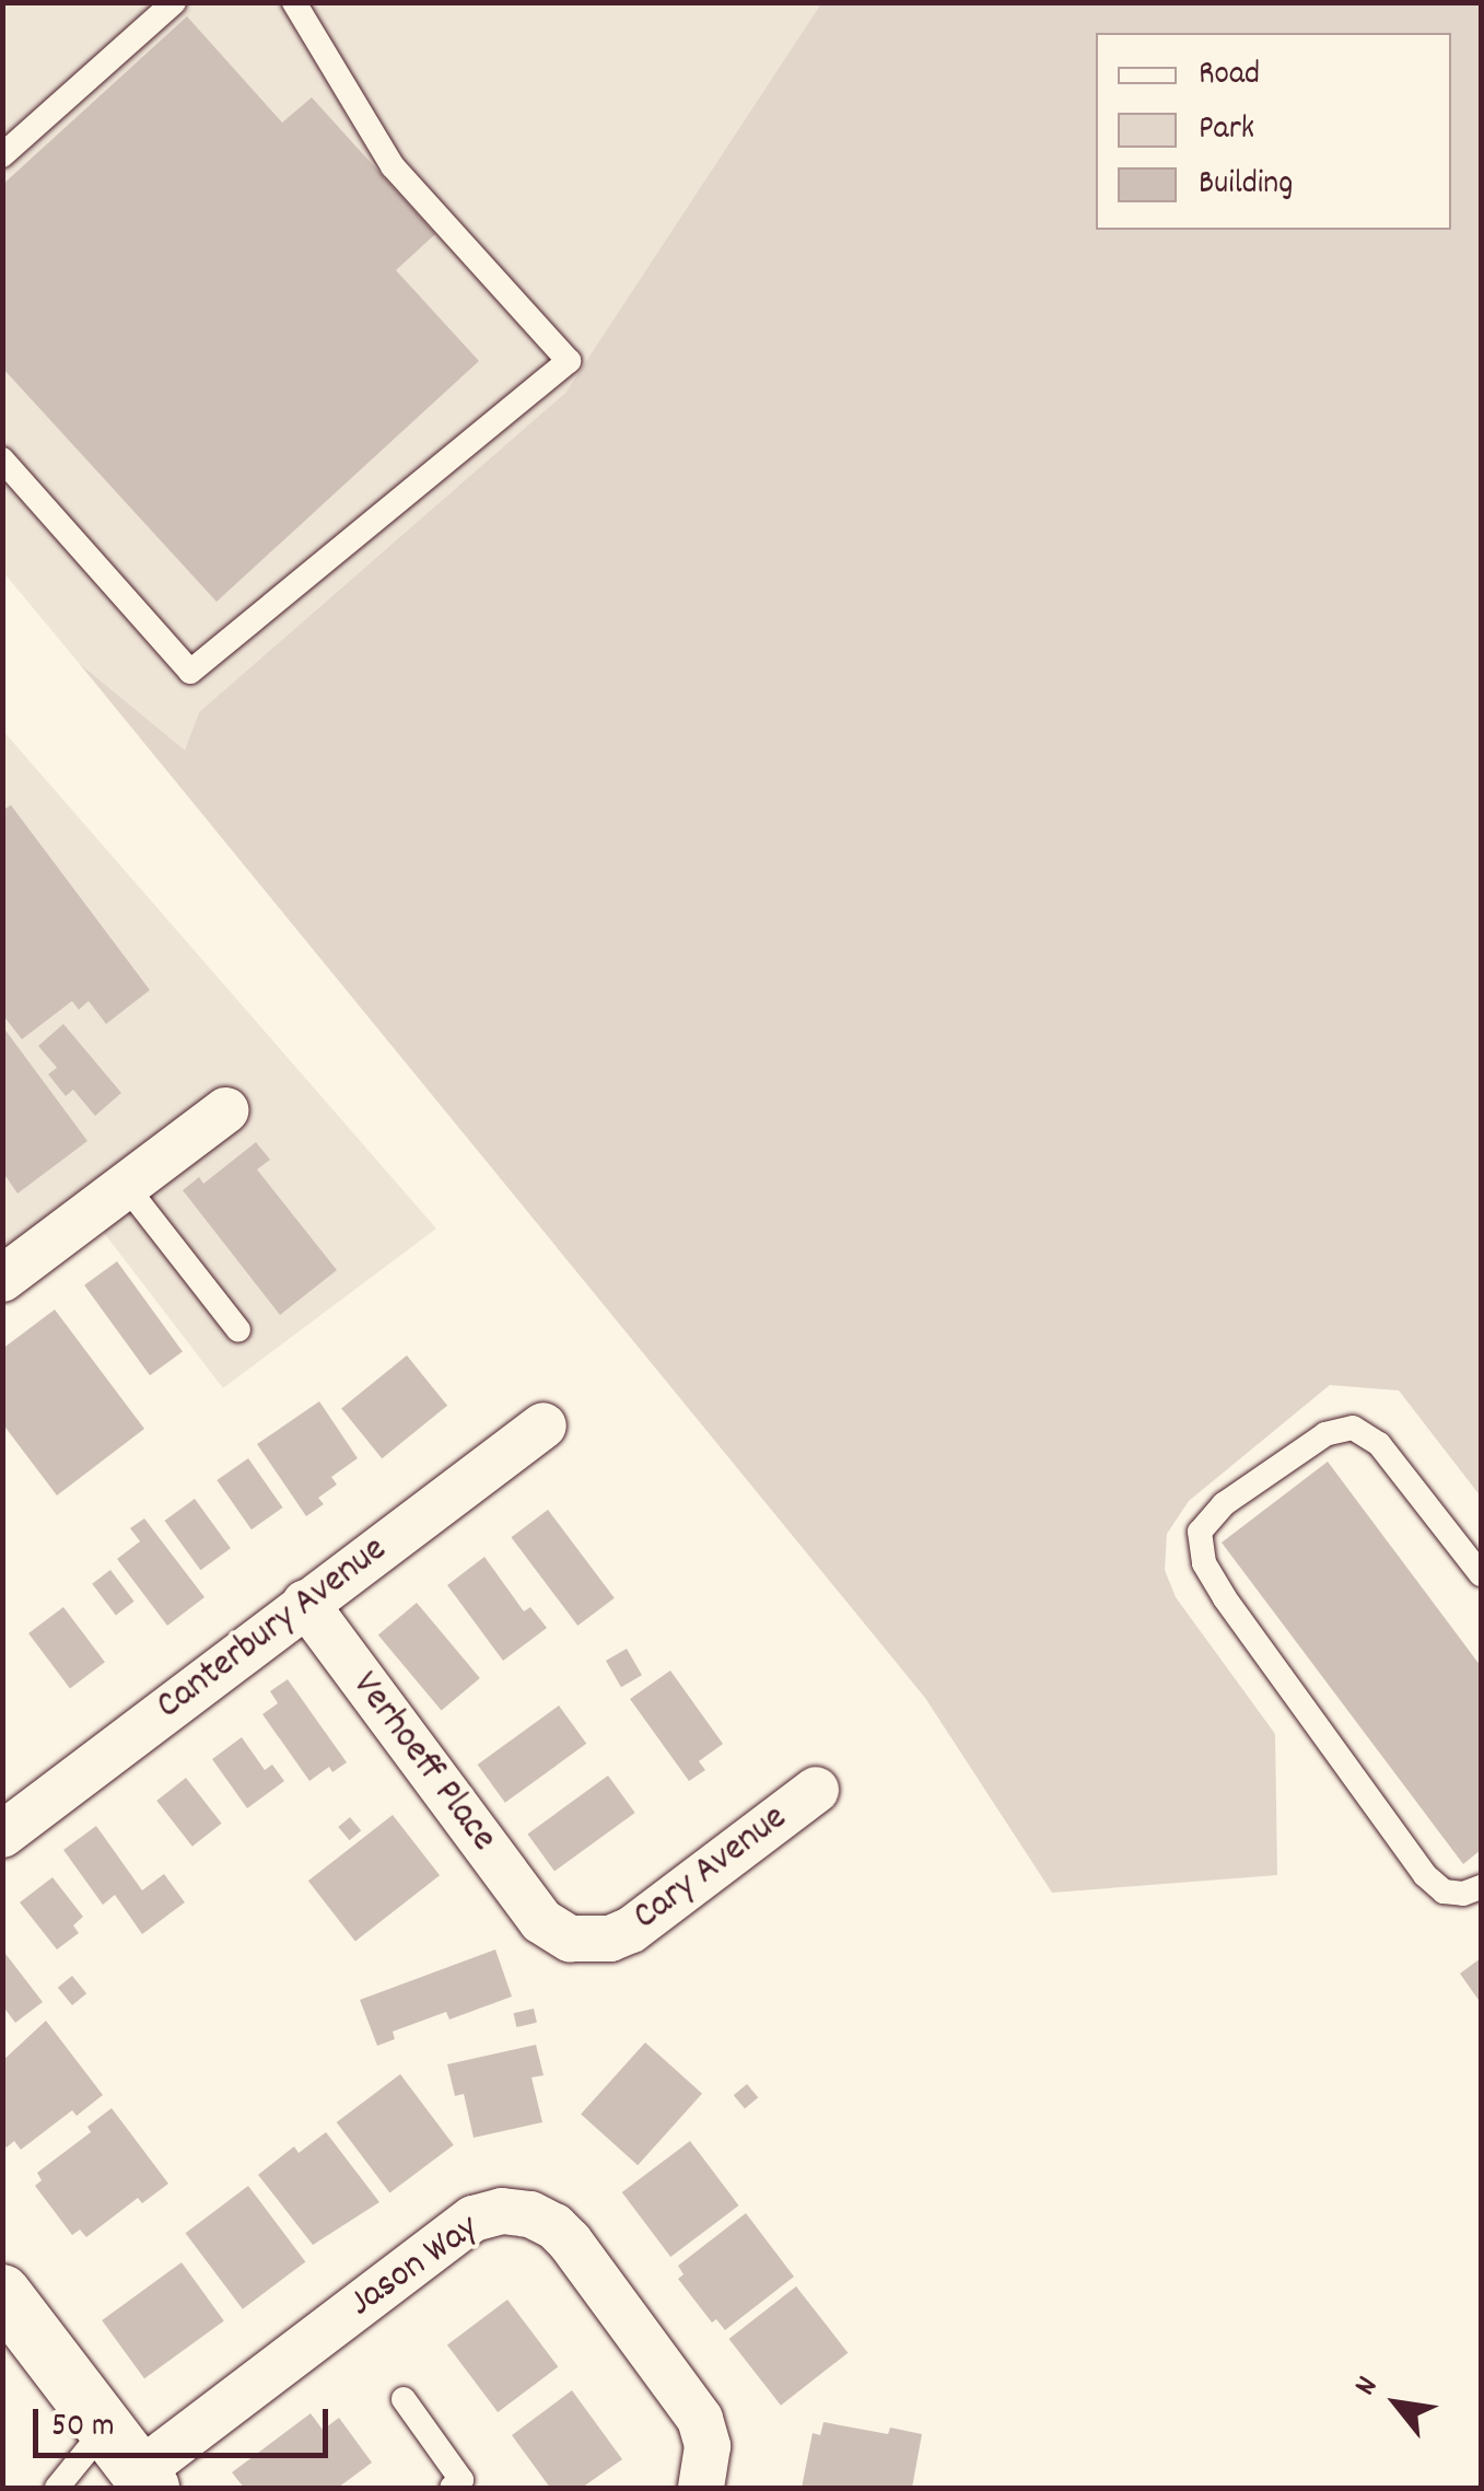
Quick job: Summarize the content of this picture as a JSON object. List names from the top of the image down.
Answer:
{
  "streets": {
    "street": [
      "Canterbury Avenue",
      "Verhoeff Place",
      "Cary Avenue",
      "Jason Way"
    ]
  },
  "crossings": [
    ["Canterbury Avenue", "Verhoeff Place"],
    ["Verhoeff Place", "Cary Avenue"]
  ],
  "legend": ["Road", "Park", "Building"],
  "scale_bar": "50 m",
  "north": "top left"
}
